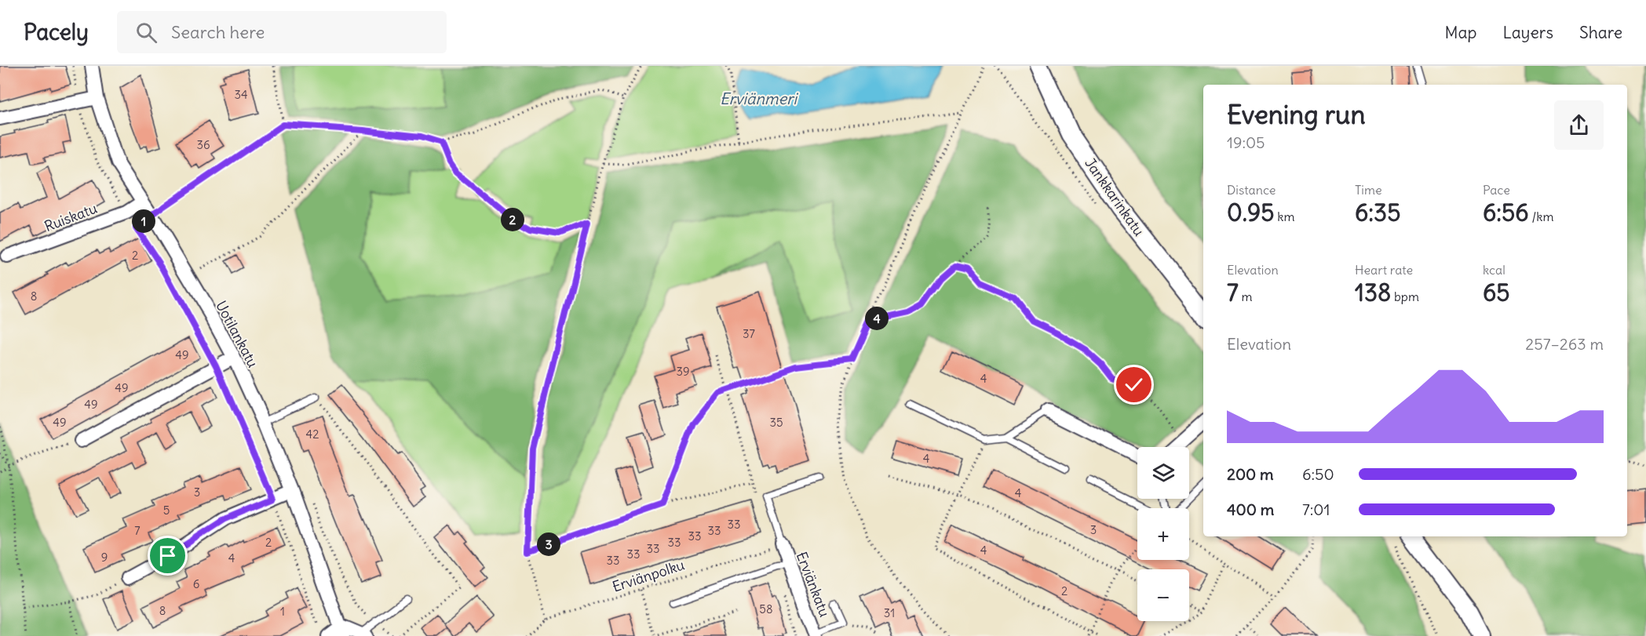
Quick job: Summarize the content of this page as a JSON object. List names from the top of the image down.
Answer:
{
  "streets": {
    "street": [
      "Jankkarinkatu",
      "Ruiskatu",
      "Uotilankatu",
      "Erviänkatu"
    ],
    "path": ["Erviänpolku"]
  },
  "crossings": [
    ["Ruiskatu", "Uotilankatu"],
    ["Erviänpolku", "Erviänkatu"]
  ],
  "water": ["Erviänmeri"],
  "house_numbers": [
    "34",
    "36",
    "2",
    "8",
    "37",
    "49",
    "39",
    "4",
    "49",
    "49",
    "49",
    "35",
    "42",
    "4",
    "3",
    "4",
    "5",
    "33",
    "3",
    "7",
    "33",
    "33",
    "2",
    "33",
    "33",
    "4",
    "33",
    "9",
    "4",
    "33",
    "6",
    "2",
    "58",
    "8",
    "1",
    "31"
  ],
  "page": {
    "header": "Pacely",
    "search": "Search here",
    "nav": ["Map", "Layers", "Share"],
    "heading": ["Evening run", "19:05"],
    "stats": [
      ["Distance", "0.95 km"],
      ["Time", "6:35"],
      ["Pace", "6:56 /km"],
      ["Elevation", "7 m"],
      ["Heart rate", "138 bpm"],
      ["kcal", "65"]
    ],
    "pins": [
      "2",
      "1",
      "4",
      "3"
    ],
    "chart": ["Elevation", "257–263 m"],
    "map_buttons": ["+", "−"],
    "list": [
      {
        "name": "200 m",
        "note": "6:50"
      },
      {
        "name": "400 m",
        "note": "7:01"
      }
    ]
  }
}
